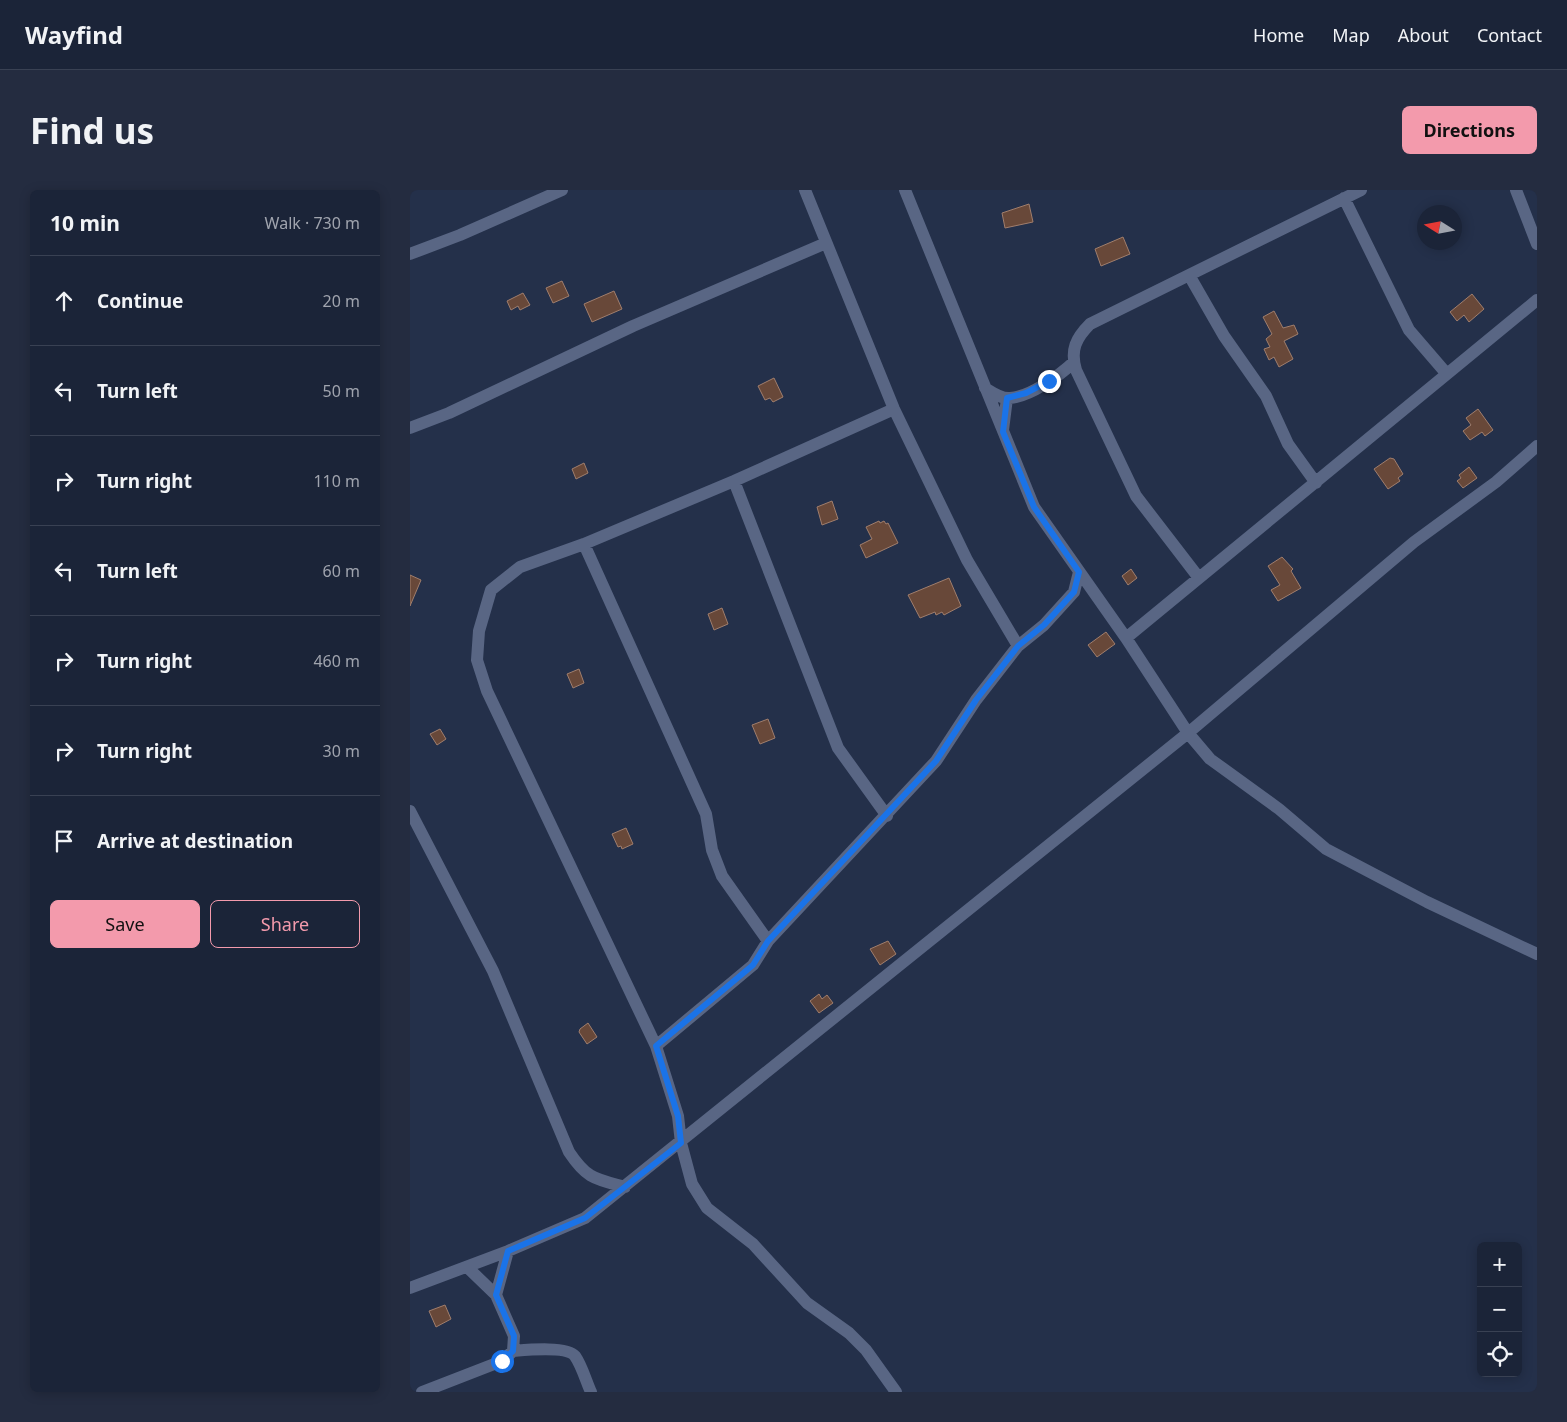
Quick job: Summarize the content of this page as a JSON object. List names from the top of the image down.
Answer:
{
  "north": "left",
  "page": {
    "header": "Wayfind",
    "nav": [
      "Home",
      "Map",
      "About",
      "Contact"
    ],
    "buttons": [
      "Directions",
      ["Save", "Share"]
    ],
    "title": "Find us",
    "heading": ["10 min", "Walk · 730 m"],
    "list": [
      ["Continue", "20 m"],
      ["Turn left", "50 m"],
      ["Turn right", "110 m"],
      ["Turn left", "60 m"],
      ["Turn right", "460 m"],
      ["Turn right", "30 m"],
      "Arrive at destination"
    ],
    "map_buttons": ["+", "−"]
  }
}
